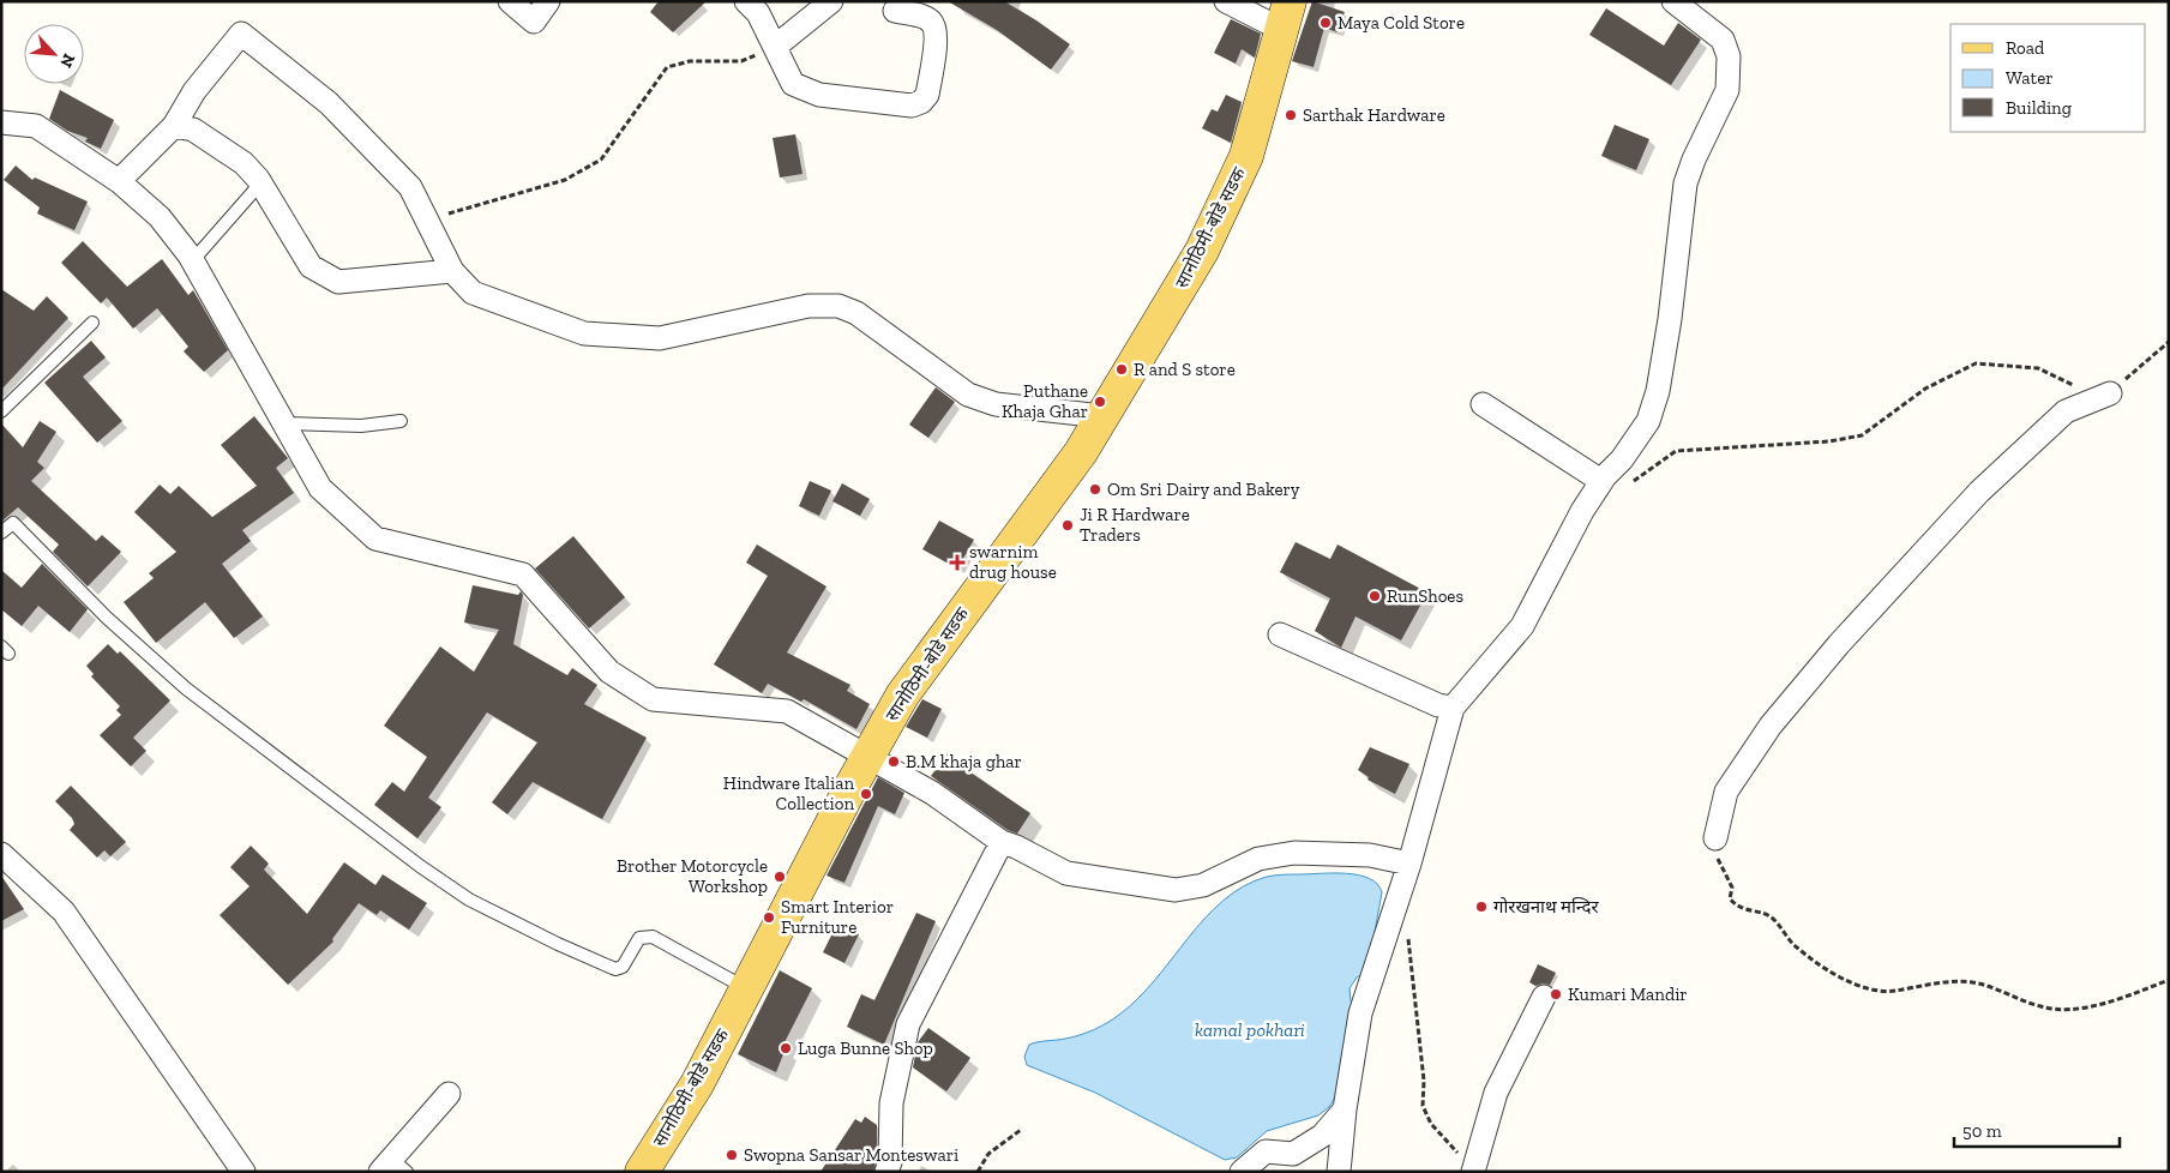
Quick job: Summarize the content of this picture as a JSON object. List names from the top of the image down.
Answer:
{
  "streets": {
    "main road": ["सानोठिमी-बोडे सडक"]
  },
  "water": ["kamal pokhari"],
  "places": {
    "other": [
      "Maya Cold Store",
      "Sarthak Hardware",
      "R and S store",
      "Puthane Khaja Ghar",
      "Om Sri Dairy and Bakery",
      "Ji R Hardware Traders",
      "RunShoes",
      "B.M khaja ghar",
      "Hindware Italian Collection",
      "Brother Motorcycle Workshop",
      "गोरखनाथ मन्दिर",
      "Smart Interior Furniture",
      "Kumari Mandir",
      "Luga Bunne Shop",
      "Swopna Sansar Monteswari"
    ],
    "health": ["swarnim drug house"]
  },
  "legend": ["Road", "Water", "Building"],
  "scale_bar": "50 m",
  "north": "bottom right"
}
